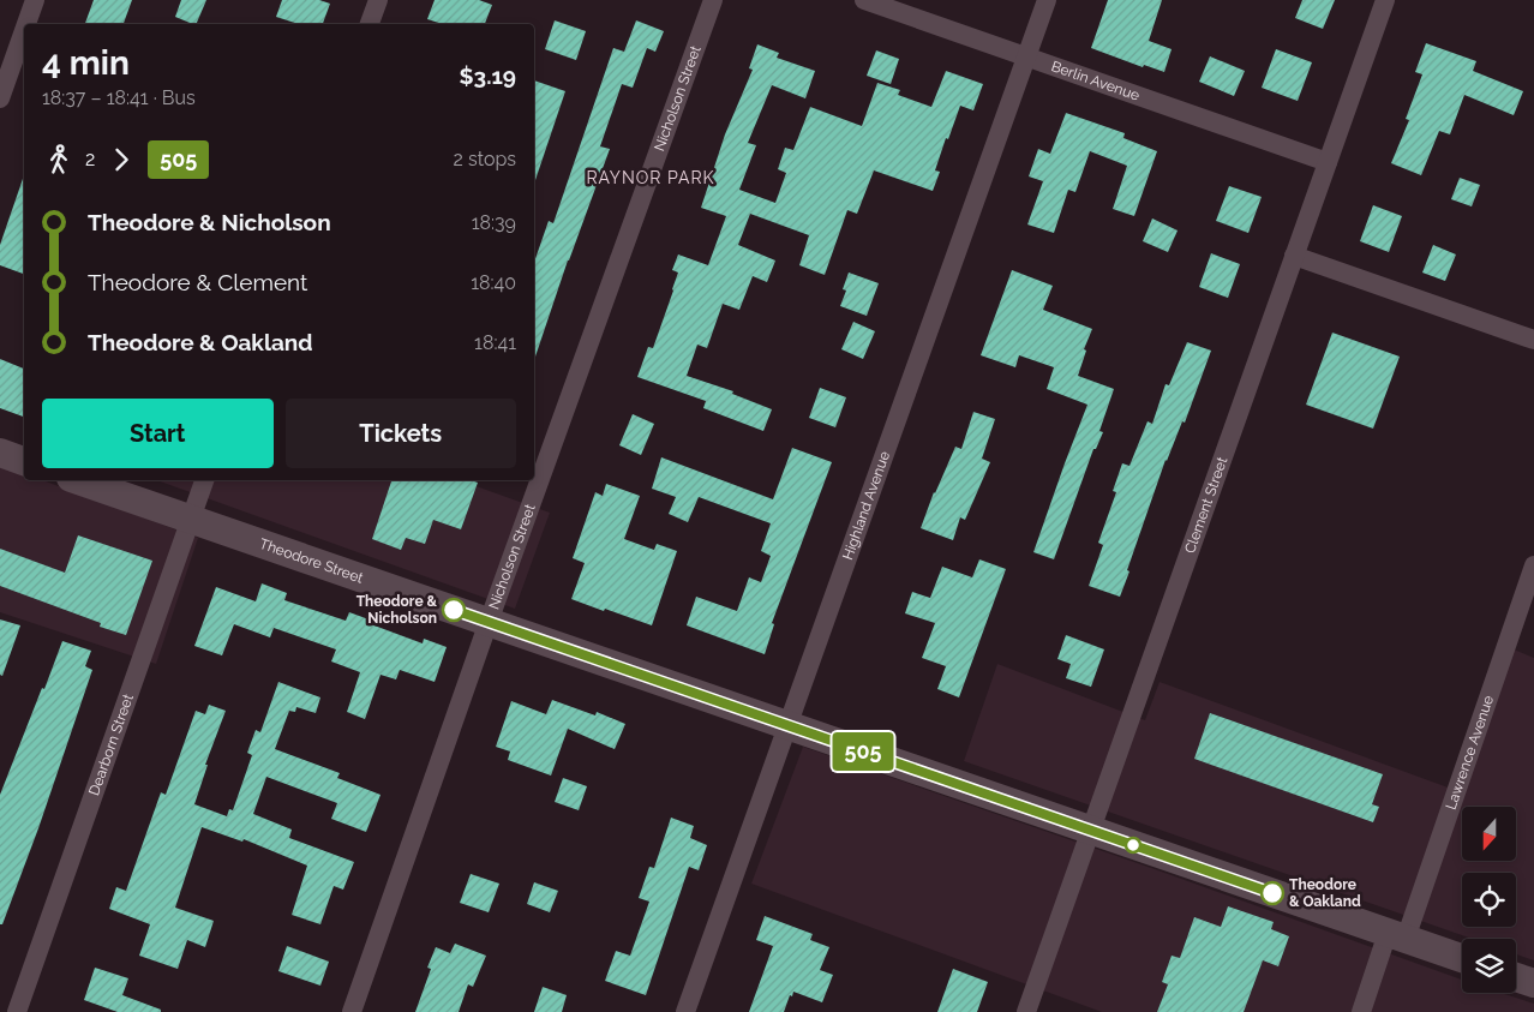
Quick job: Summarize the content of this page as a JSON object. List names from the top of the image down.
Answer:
{
  "streets": {
    "main road": ["Theodore Street"],
    "street": [
      "Berlin Avenue",
      "Nicholson Street",
      "Highland Avenue",
      "Clement Street",
      "Dearborn Street",
      "Lawrence Avenue"
    ]
  },
  "crossings": [
    ["Berlin Avenue", "Highland Avenue"],
    ["Berlin Avenue", "Clement Street"],
    ["Nicholson Street", "Theodore Street"],
    ["Highland Avenue", "Theodore Street"],
    ["Clement Street", "Theodore Street"],
    ["Theodore Street", "Dearborn Street"],
    ["Theodore Street", "Lawrence Avenue"]
  ],
  "districts": ["RAYNOR PARK"],
  "places": ["Theodore & Nicholson", "Theodore & Oakland"],
  "lines": ["bus line 505"],
  "north": "bottom",
  "page": {
    "on_map": "505",
    "heading": ["4 min", "18:37 – 18:41 · Bus", "$3.19"],
    "legs": ["2", "505", "2 stops"],
    "list": [
      {
        "name": "Theodore & Nicholson",
        "value": "18:39"
      },
      {
        "name": "Theodore & Clement",
        "value": "18:40"
      },
      {
        "name": "Theodore & Oakland",
        "value": "18:41"
      }
    ],
    "buttons": ["Start", "Tickets"]
  }
}
